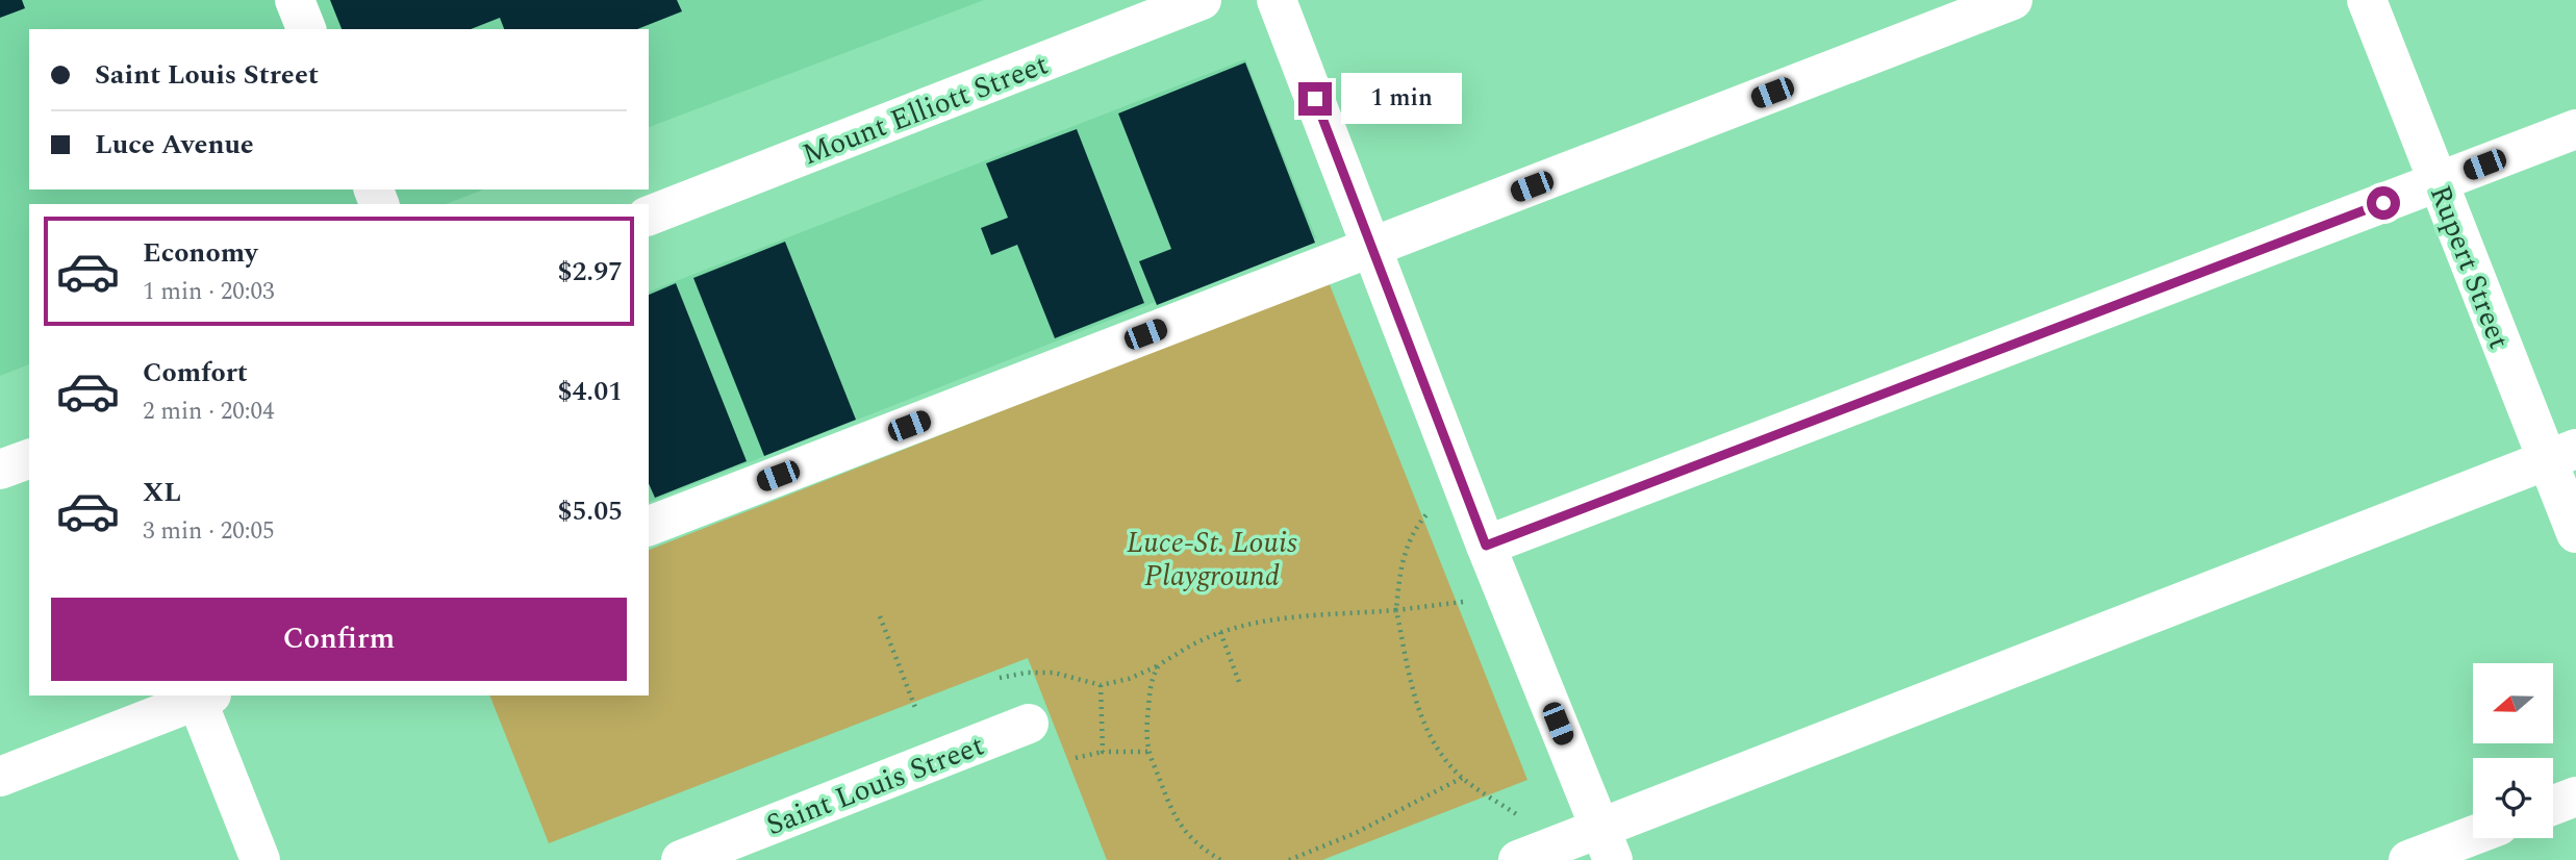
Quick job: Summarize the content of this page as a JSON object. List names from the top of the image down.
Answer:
{
  "streets": {
    "street": ["Mount Elliott Street", "Rupert Street", "Saint Louis Street"]
  },
  "parks": ["Luce-St. Louis Playground"],
  "north": "left",
  "page": {
    "banner": ["Saint Louis Street", "Luce Avenue"],
    "bubble": "1 min",
    "list": [
      {
        "name": "Economy",
        "note": "1 min · 20:03",
        "value": "$2.97"
      },
      {
        "name": "Comfort",
        "note": "2 min · 20:04",
        "value": "$4.01"
      },
      {
        "name": "XL",
        "note": "3 min · 20:05",
        "value": "$5.05"
      }
    ],
    "buttons": "Confirm"
  }
}
